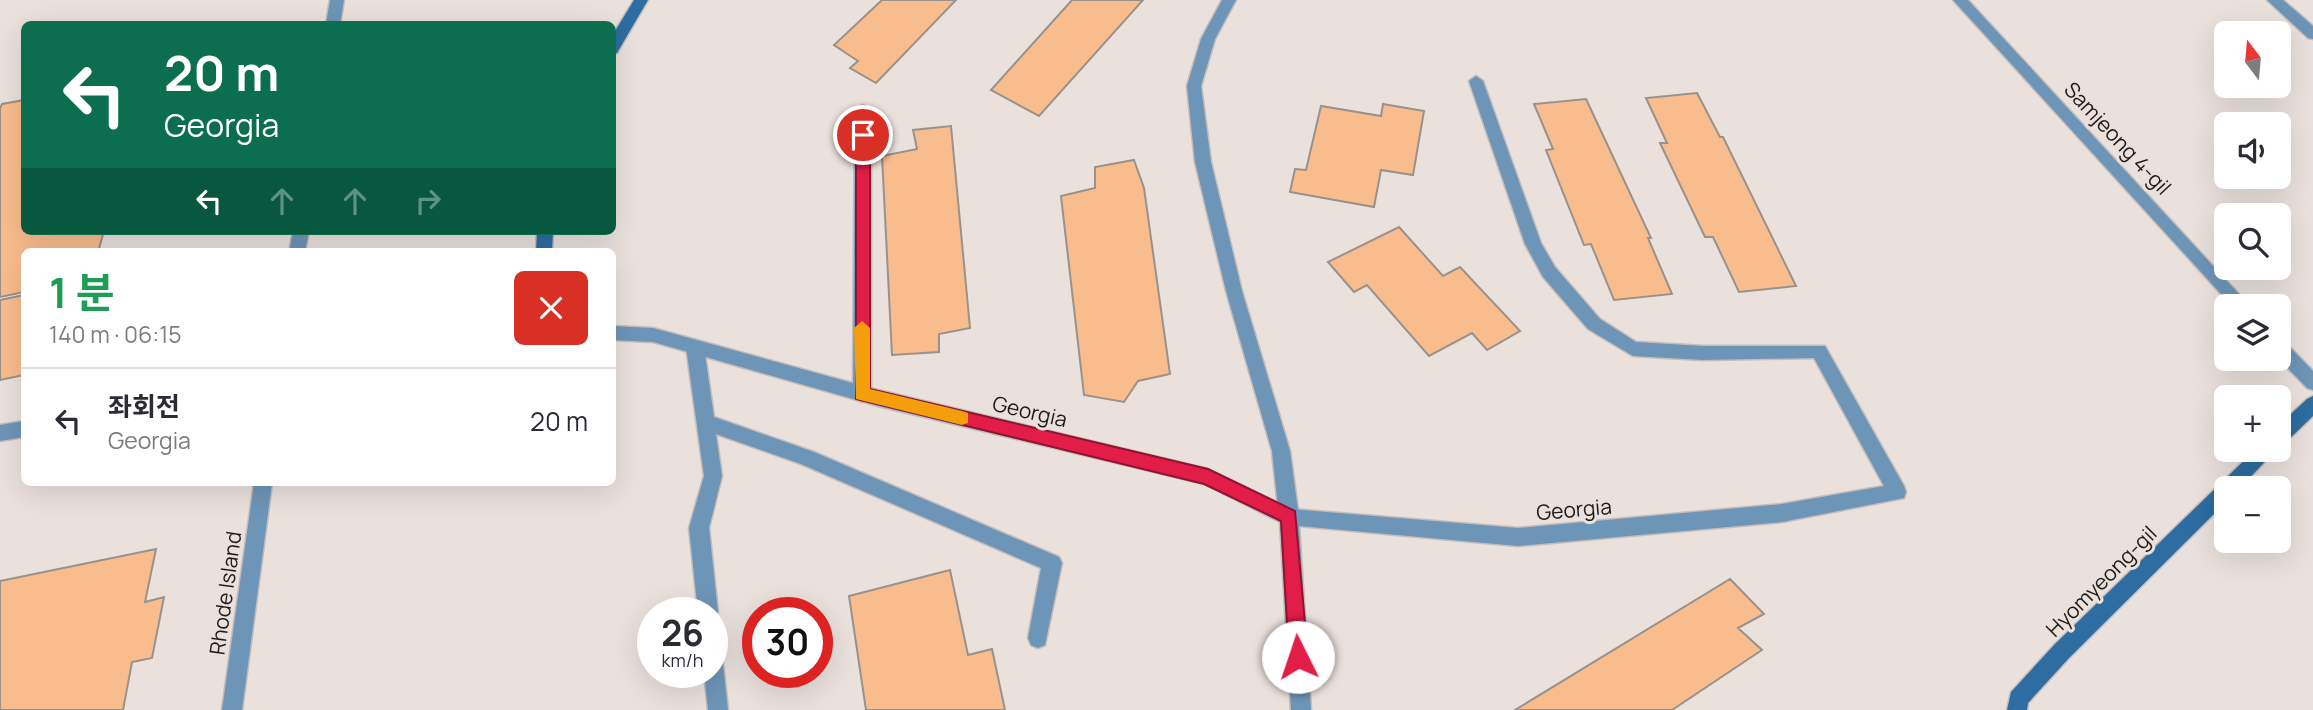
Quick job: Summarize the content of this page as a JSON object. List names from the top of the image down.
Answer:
{
  "streets": {
    "street": [
      "Samjeong 4-gil",
      "Georgia",
      "Hyomyeong-gil",
      "Rhode Island"
    ]
  },
  "north": "top",
  "page": {
    "map_buttons": ["+", "−"],
    "turn": ["20 m", "Georgia"],
    "heading": ["1 분", "140 m · 06:15"],
    "list": [
      {
        "name": "좌회전",
        "note": "Georgia",
        "value": "20 m"
      }
    ],
    "speed": "26 km/h",
    "limit": "30"
  }
}
